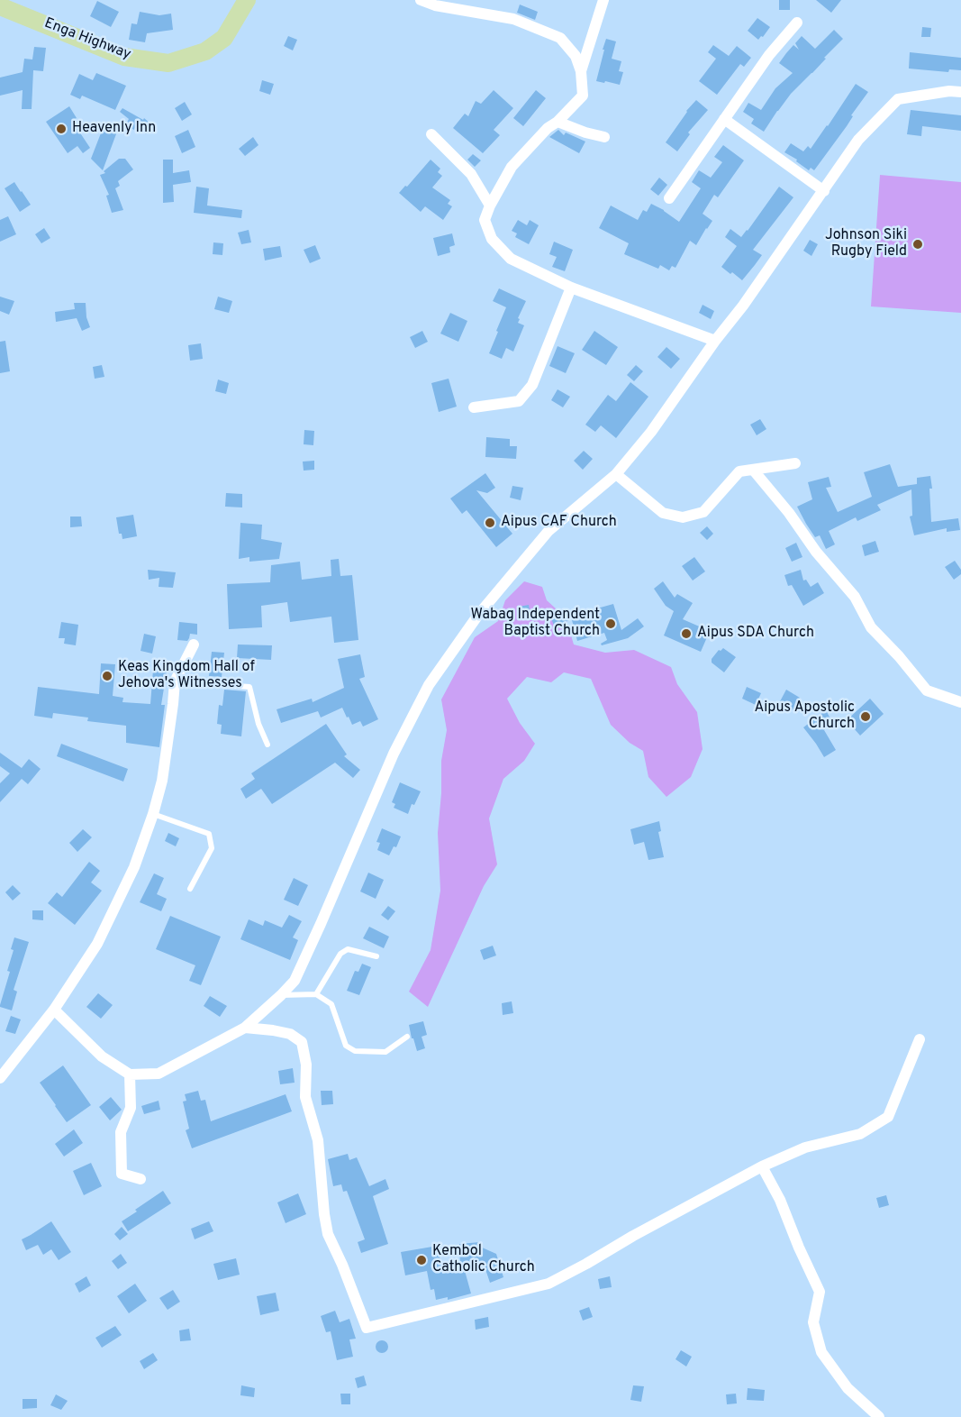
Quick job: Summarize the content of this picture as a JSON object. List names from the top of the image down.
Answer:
{
  "streets": {
    "main road": ["Enga Highway"]
  },
  "places": [
    "Heavenly Inn",
    "Johnson Siki Rugby Field",
    "Aipus CAF Church",
    "Wabag Independent Baptist Church",
    "Aipus SDA Church",
    "Keas Kingdom Hall of Jehova's Witnesses",
    "Aipus Apostolic Church",
    "Kembol Catholic Church"
  ]
}
